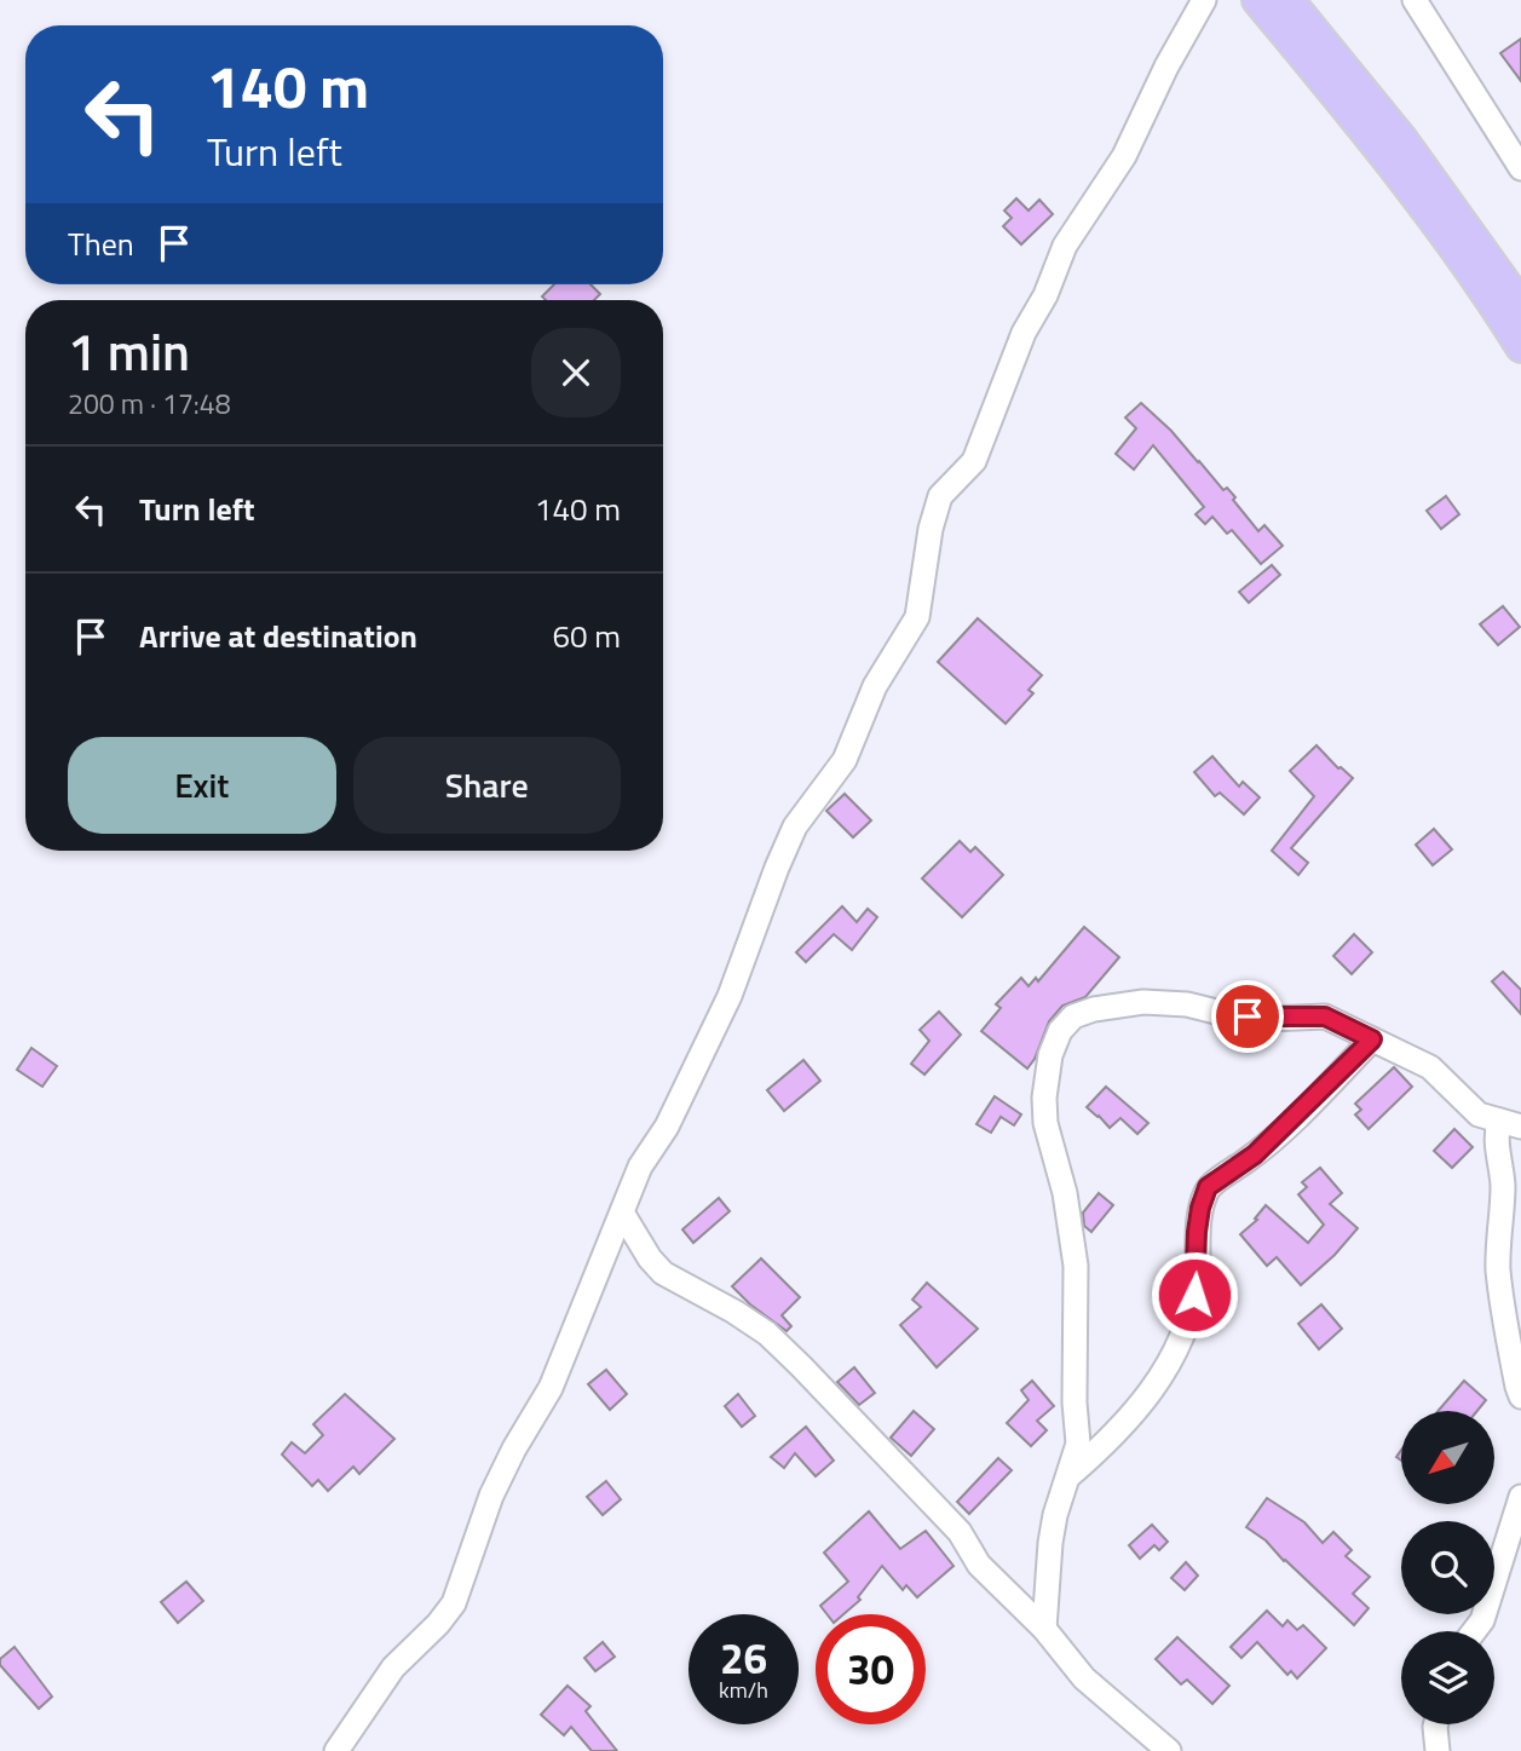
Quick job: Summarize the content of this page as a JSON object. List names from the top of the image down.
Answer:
{
  "north": "bottom left",
  "page": {
    "turn": ["140 m", "Turn left"],
    "then": "Then",
    "heading": ["1 min", "200 m · 17:48"],
    "list": [
      {
        "name": "Turn left",
        "value": "140 m"
      },
      {
        "name": "Arrive at destination",
        "value": "60 m"
      }
    ],
    "buttons": ["Exit", "Share"],
    "speed": "26 km/h",
    "limit": "30"
  }
}
